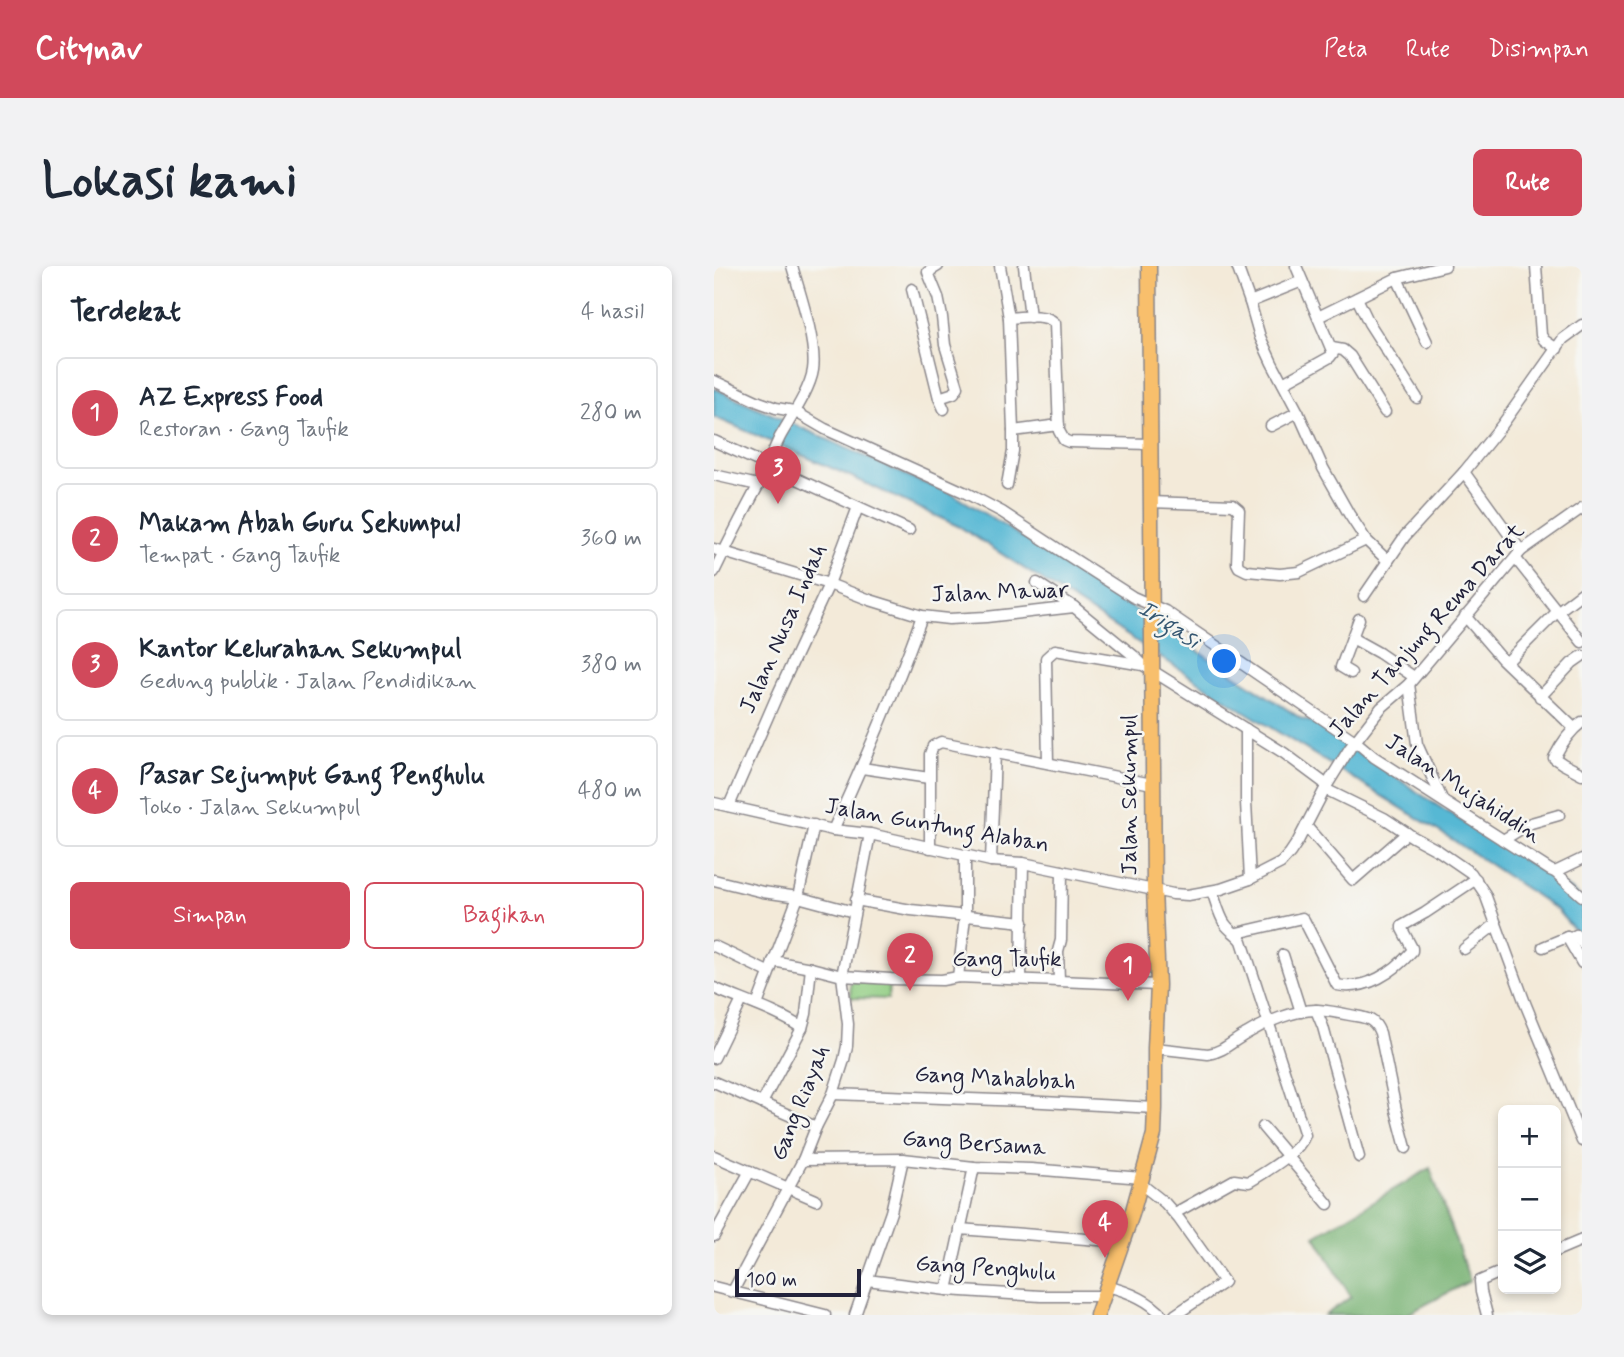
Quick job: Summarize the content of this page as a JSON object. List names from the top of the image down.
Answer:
{
  "streets": {
    "main road": ["Jalan Sekumpul"],
    "street": [
      "Jalan Mawar",
      "Jalan Nusa Indah",
      "Jalan Tanjung Rema Darat",
      "Jalan Mujahiddin",
      "Jalan Guntung Alaban",
      "Gang Taufik",
      "Gang Mahabbah",
      "Gang Riayah",
      "Gang Bersama",
      "Gang Penghulu"
    ]
  },
  "crossings": [
    ["Jalan Mawar", "Jalan Nusa Indah"],
    ["Jalan Mawar", "Jalan Sekumpul"],
    ["Jalan Nusa Indah", "Jalan Guntung Alaban"],
    ["Jalan Tanjung Rema Darat", "Jalan Mujahiddin"],
    ["Jalan Tanjung Rema Darat", "Jalan Sekumpul"],
    ["Jalan Tanjung Rema Darat", "Jalan Guntung Alaban"],
    ["Jalan Mujahiddin", "Jalan Sekumpul"],
    ["Jalan Sekumpul", "Jalan Guntung Alaban"],
    ["Jalan Sekumpul", "Gang Taufik"],
    ["Jalan Sekumpul", "Gang Mahabbah"],
    ["Jalan Sekumpul", "Gang Bersama"],
    ["Jalan Sekumpul", "Gang Penghulu"],
    ["Jalan Guntung Alaban", "Gang Riayah"],
    ["Gang Taufik", "Gang Riayah"],
    ["Gang Mahabbah", "Gang Riayah"],
    ["Gang Riayah", "Gang Bersama"]
  ],
  "water": ["Irigasi"],
  "scale_bar": "100 m",
  "page": {
    "header": "Citynav",
    "nav": ["Peta", "Rute", "Disimpan"],
    "buttons": [
      "Rute",
      ["Simpan", "Bagikan"]
    ],
    "title": "Lokasi kami",
    "heading": ["Terdekat", "4 hasil"],
    "list": [
      {
        "mark": "1",
        "name": "AZ Express Food",
        "note": "Restoran · Gang Taufik",
        "value": "280 m"
      },
      {
        "mark": "2",
        "name": "Makam Abah Guru Sekumpul",
        "note": "Tempat · Gang Taufik",
        "value": "360 m"
      },
      {
        "mark": "3",
        "name": "Kantor Kelurahan Sekumpul",
        "note": "Gedung publik · Jalan Pendidikan",
        "value": "380 m"
      },
      {
        "mark": "4",
        "name": "Pasar Sejumput Gang Penghulu",
        "note": "Toko · Jalan Sekumpul",
        "value": "480 m"
      }
    ],
    "pins": [
      "3",
      "2",
      "1",
      "4"
    ],
    "map_buttons": ["+", "−"],
    "scale": "100 m"
  }
}
